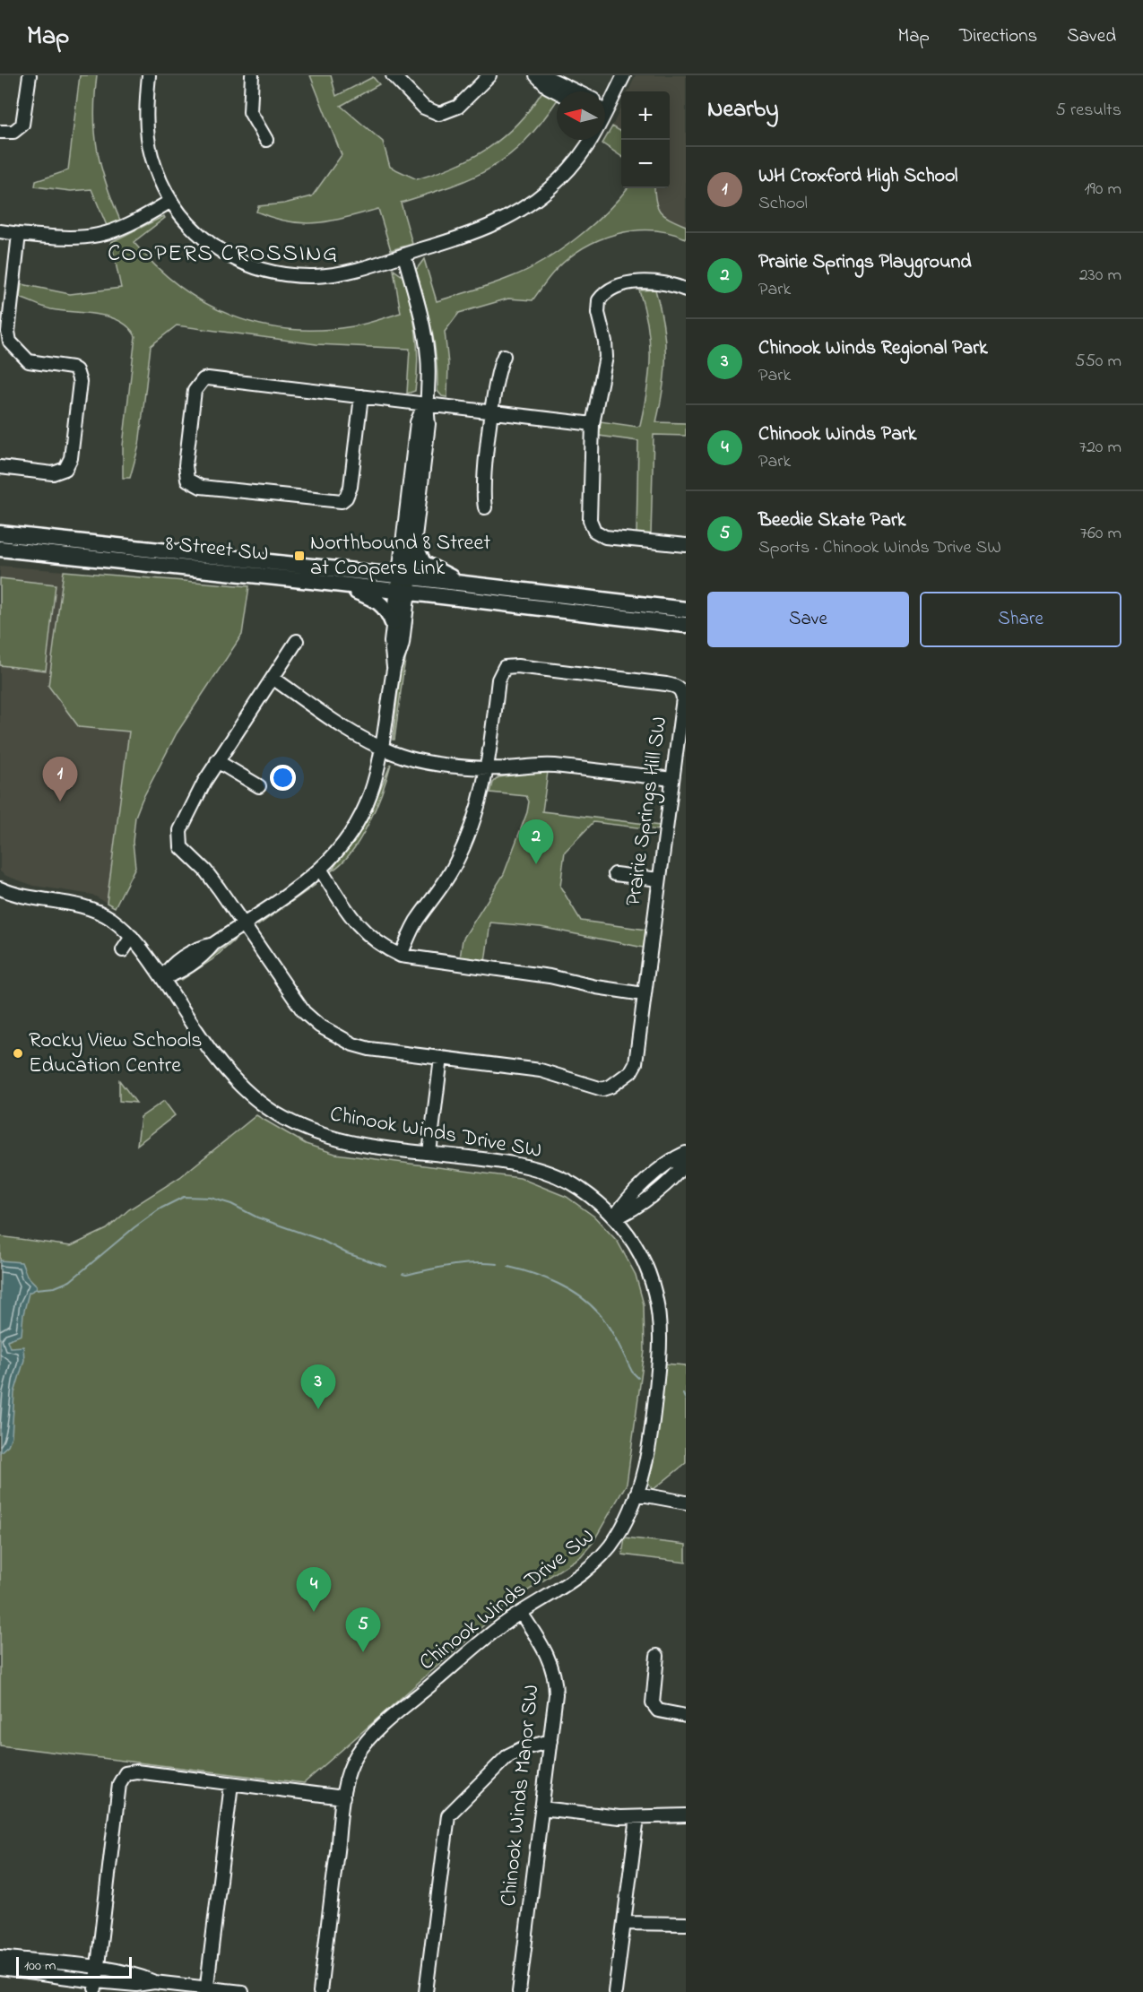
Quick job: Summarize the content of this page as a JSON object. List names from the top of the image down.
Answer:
{
  "streets": {
    "main road": ["8 Street SW"],
    "street": ["Prairie Springs Hill SW", "Chinook Winds Drive SW", "Chinook Winds Manor SW"]
  },
  "crossings": [
    ["Chinook Winds Drive SW", "Chinook Winds Manor SW"]
  ],
  "districts": ["COOPERS CROSSING"],
  "places": {
    "transit": ["Northbound 8 Street at Coopers Link"],
    "other": ["Rocky View Schools Education Centre"]
  },
  "scale_bar": "100 m",
  "north": "left",
  "page": {
    "header": "Map",
    "nav": ["Map", "Directions", "Saved"],
    "heading": ["Nearby", "5 results"],
    "map_buttons": ["+", "−"],
    "list": [
      {
        "mark": "1",
        "name": "WH Croxford High School",
        "note": "School",
        "value": "190 m"
      },
      {
        "mark": "2",
        "name": "Prairie Springs Playground",
        "note": "Park",
        "value": "230 m"
      },
      {
        "mark": "3",
        "name": "Chinook Winds Regional Park",
        "note": "Park",
        "value": "550 m"
      },
      {
        "mark": "4",
        "name": "Chinook Winds Park",
        "note": "Park",
        "value": "720 m"
      },
      {
        "mark": "5",
        "name": "Beedie Skate Park",
        "note": "Sports · Chinook Winds Drive SW",
        "value": "760 m"
      }
    ],
    "buttons": ["Save", "Share"],
    "pins": [
      "1",
      "2",
      "3",
      "4",
      "5"
    ],
    "scale": "100 m"
  }
}
